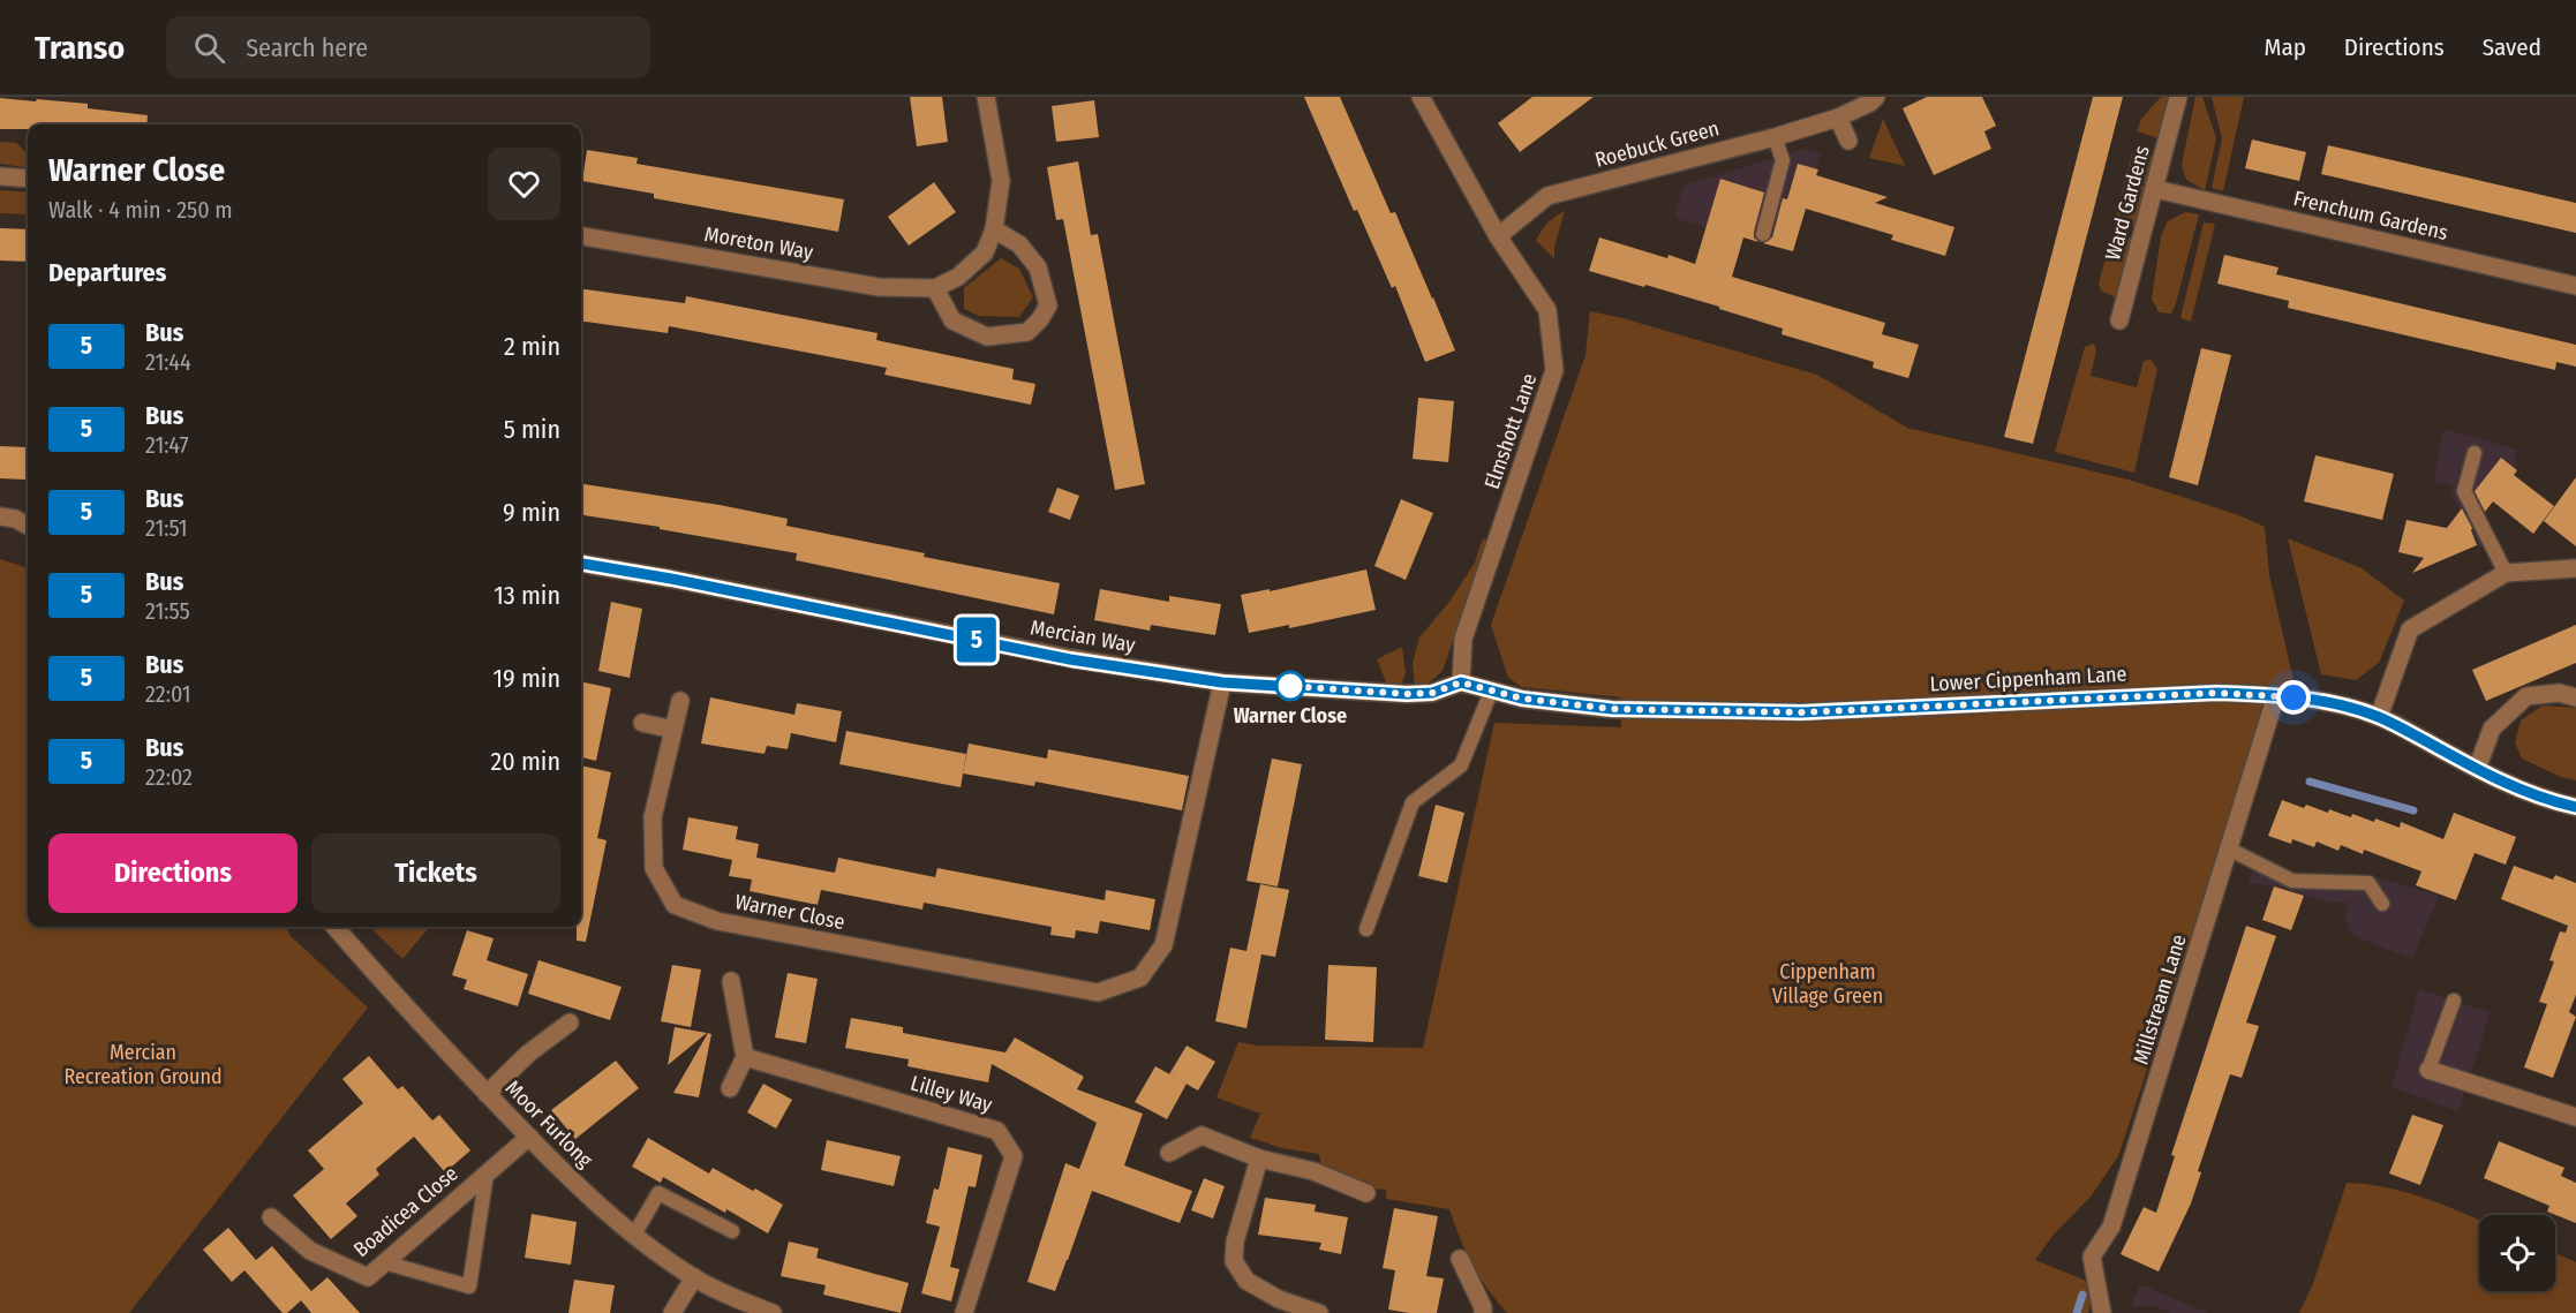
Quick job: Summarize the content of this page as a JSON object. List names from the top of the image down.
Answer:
{
  "streets": {
    "street": [
      "Roebuck Green",
      "Ward Gardens",
      "Frenchum Gardens",
      "Moreton Way",
      "Elmshott Lane",
      "Mercian Way",
      "Lower Cippenham Lane",
      "Warner Close",
      "Millstream Lane",
      "Lilley Way",
      "Moor Furlong",
      "Boadicea Close"
    ]
  },
  "crossings": [
    ["Roebuck Green", "Elmshott Lane"],
    ["Ward Gardens", "Frenchum Gardens"],
    ["Elmshott Lane", "Mercian Way"],
    ["Elmshott Lane", "Lower Cippenham Lane"],
    ["Mercian Way", "Lower Cippenham Lane"],
    ["Mercian Way", "Warner Close"],
    ["Lower Cippenham Lane", "Millstream Lane"],
    ["Moor Furlong", "Boadicea Close"]
  ],
  "parks": ["Cippenham Village Green", "Mercian Recreation Ground"],
  "places": ["Warner Close"],
  "lines": ["bus line 5"],
  "page": {
    "header": "Transo",
    "search": "Search here",
    "nav": ["Map", "Directions", "Saved"],
    "on_map": "5",
    "heading": [
      ["Warner Close", "Walk · 4 min · 250 m"],
      "Departures"
    ],
    "list": [
      {
        "mark": "5",
        "name": "Bus",
        "note": "21:44",
        "value": "2 min"
      },
      {
        "mark": "5",
        "name": "Bus",
        "note": "21:47",
        "value": "5 min"
      },
      {
        "mark": "5",
        "name": "Bus",
        "note": "21:51",
        "value": "9 min"
      },
      {
        "mark": "5",
        "name": "Bus",
        "note": "21:55",
        "value": "13 min"
      },
      {
        "mark": "5",
        "name": "Bus",
        "note": "22:01",
        "value": "19 min"
      },
      {
        "mark": "5",
        "name": "Bus",
        "note": "22:02",
        "value": "20 min"
      }
    ],
    "buttons": ["Directions", "Tickets"]
  }
}
